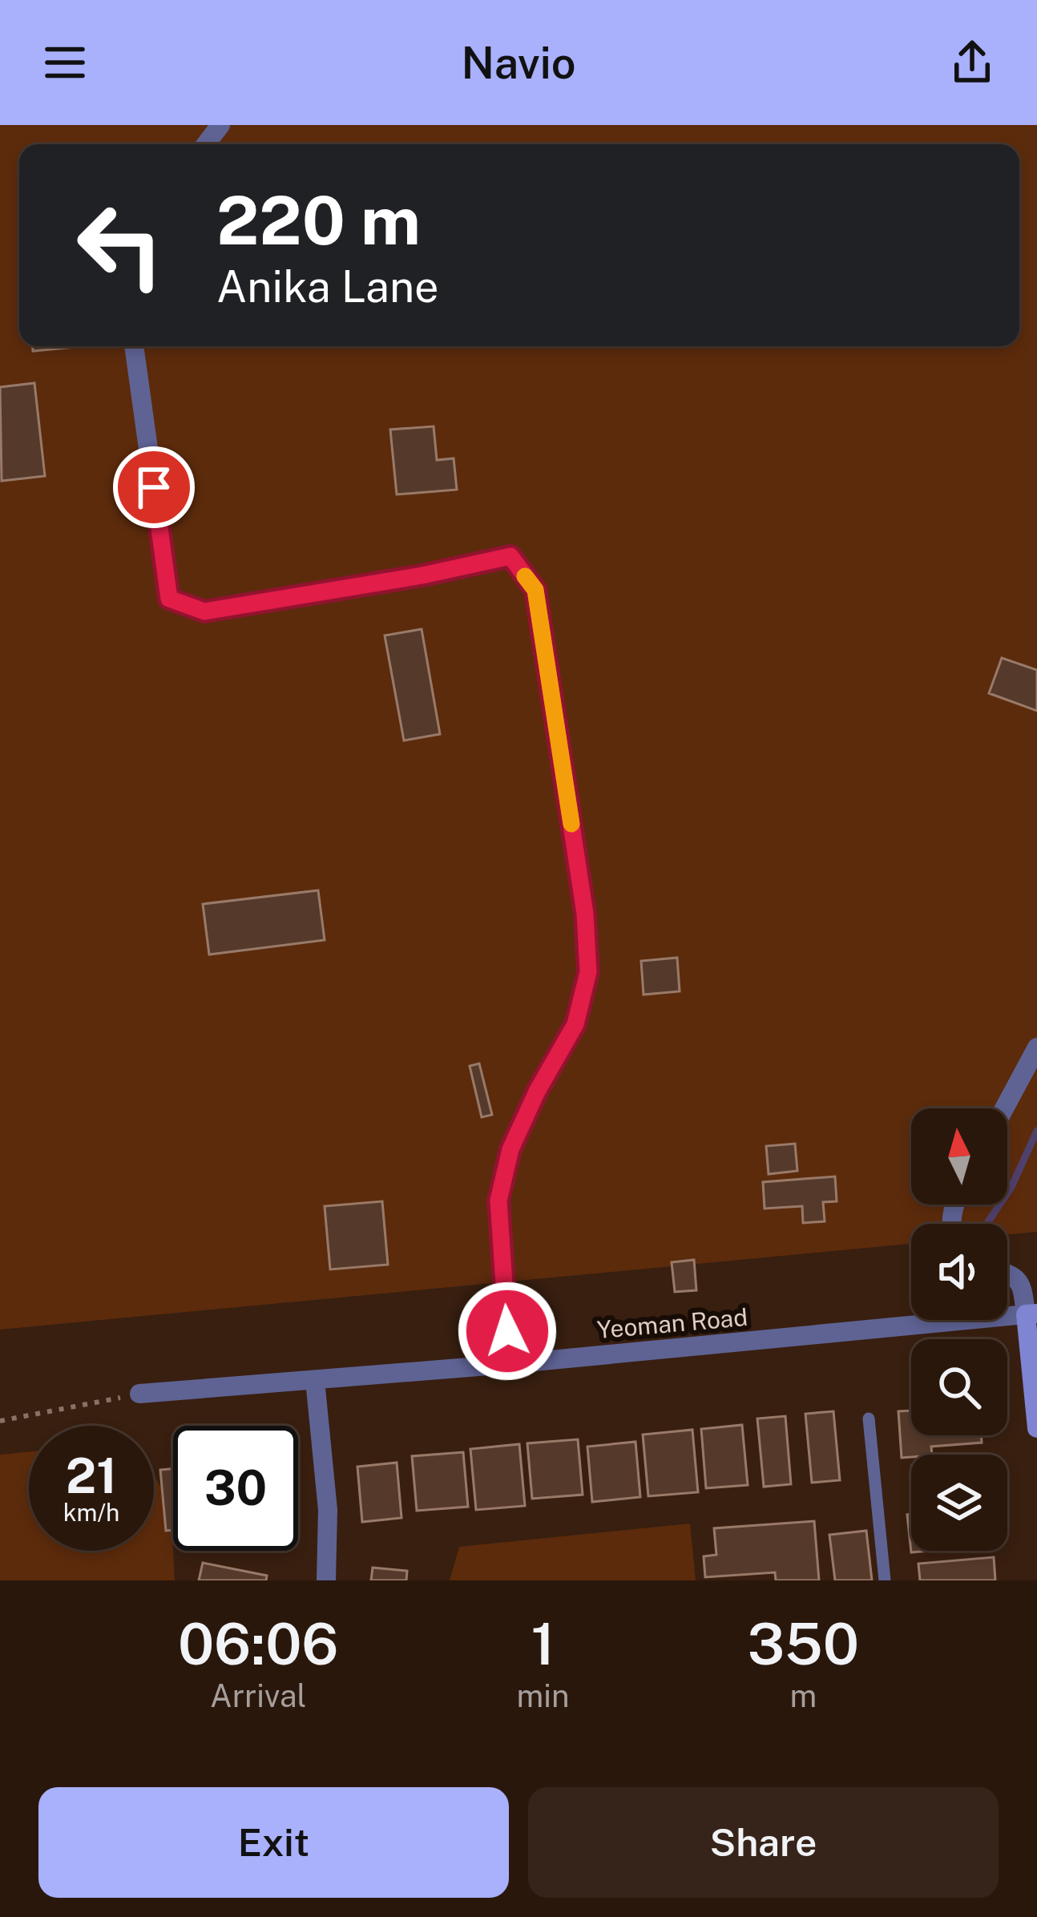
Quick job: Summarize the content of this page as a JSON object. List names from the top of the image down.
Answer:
{
  "streets": {
    "street": ["Yeoman Road"]
  },
  "north": "top",
  "page": {
    "header": "Navio",
    "turn": ["220 m", "Anika Lane"],
    "speed": "21 km/h",
    "limit": "30",
    "eta": [
      "06:06",
      "Arrival",
      "1",
      "min",
      "350",
      "m"
    ],
    "buttons": ["Exit", "Share"]
  }
}
